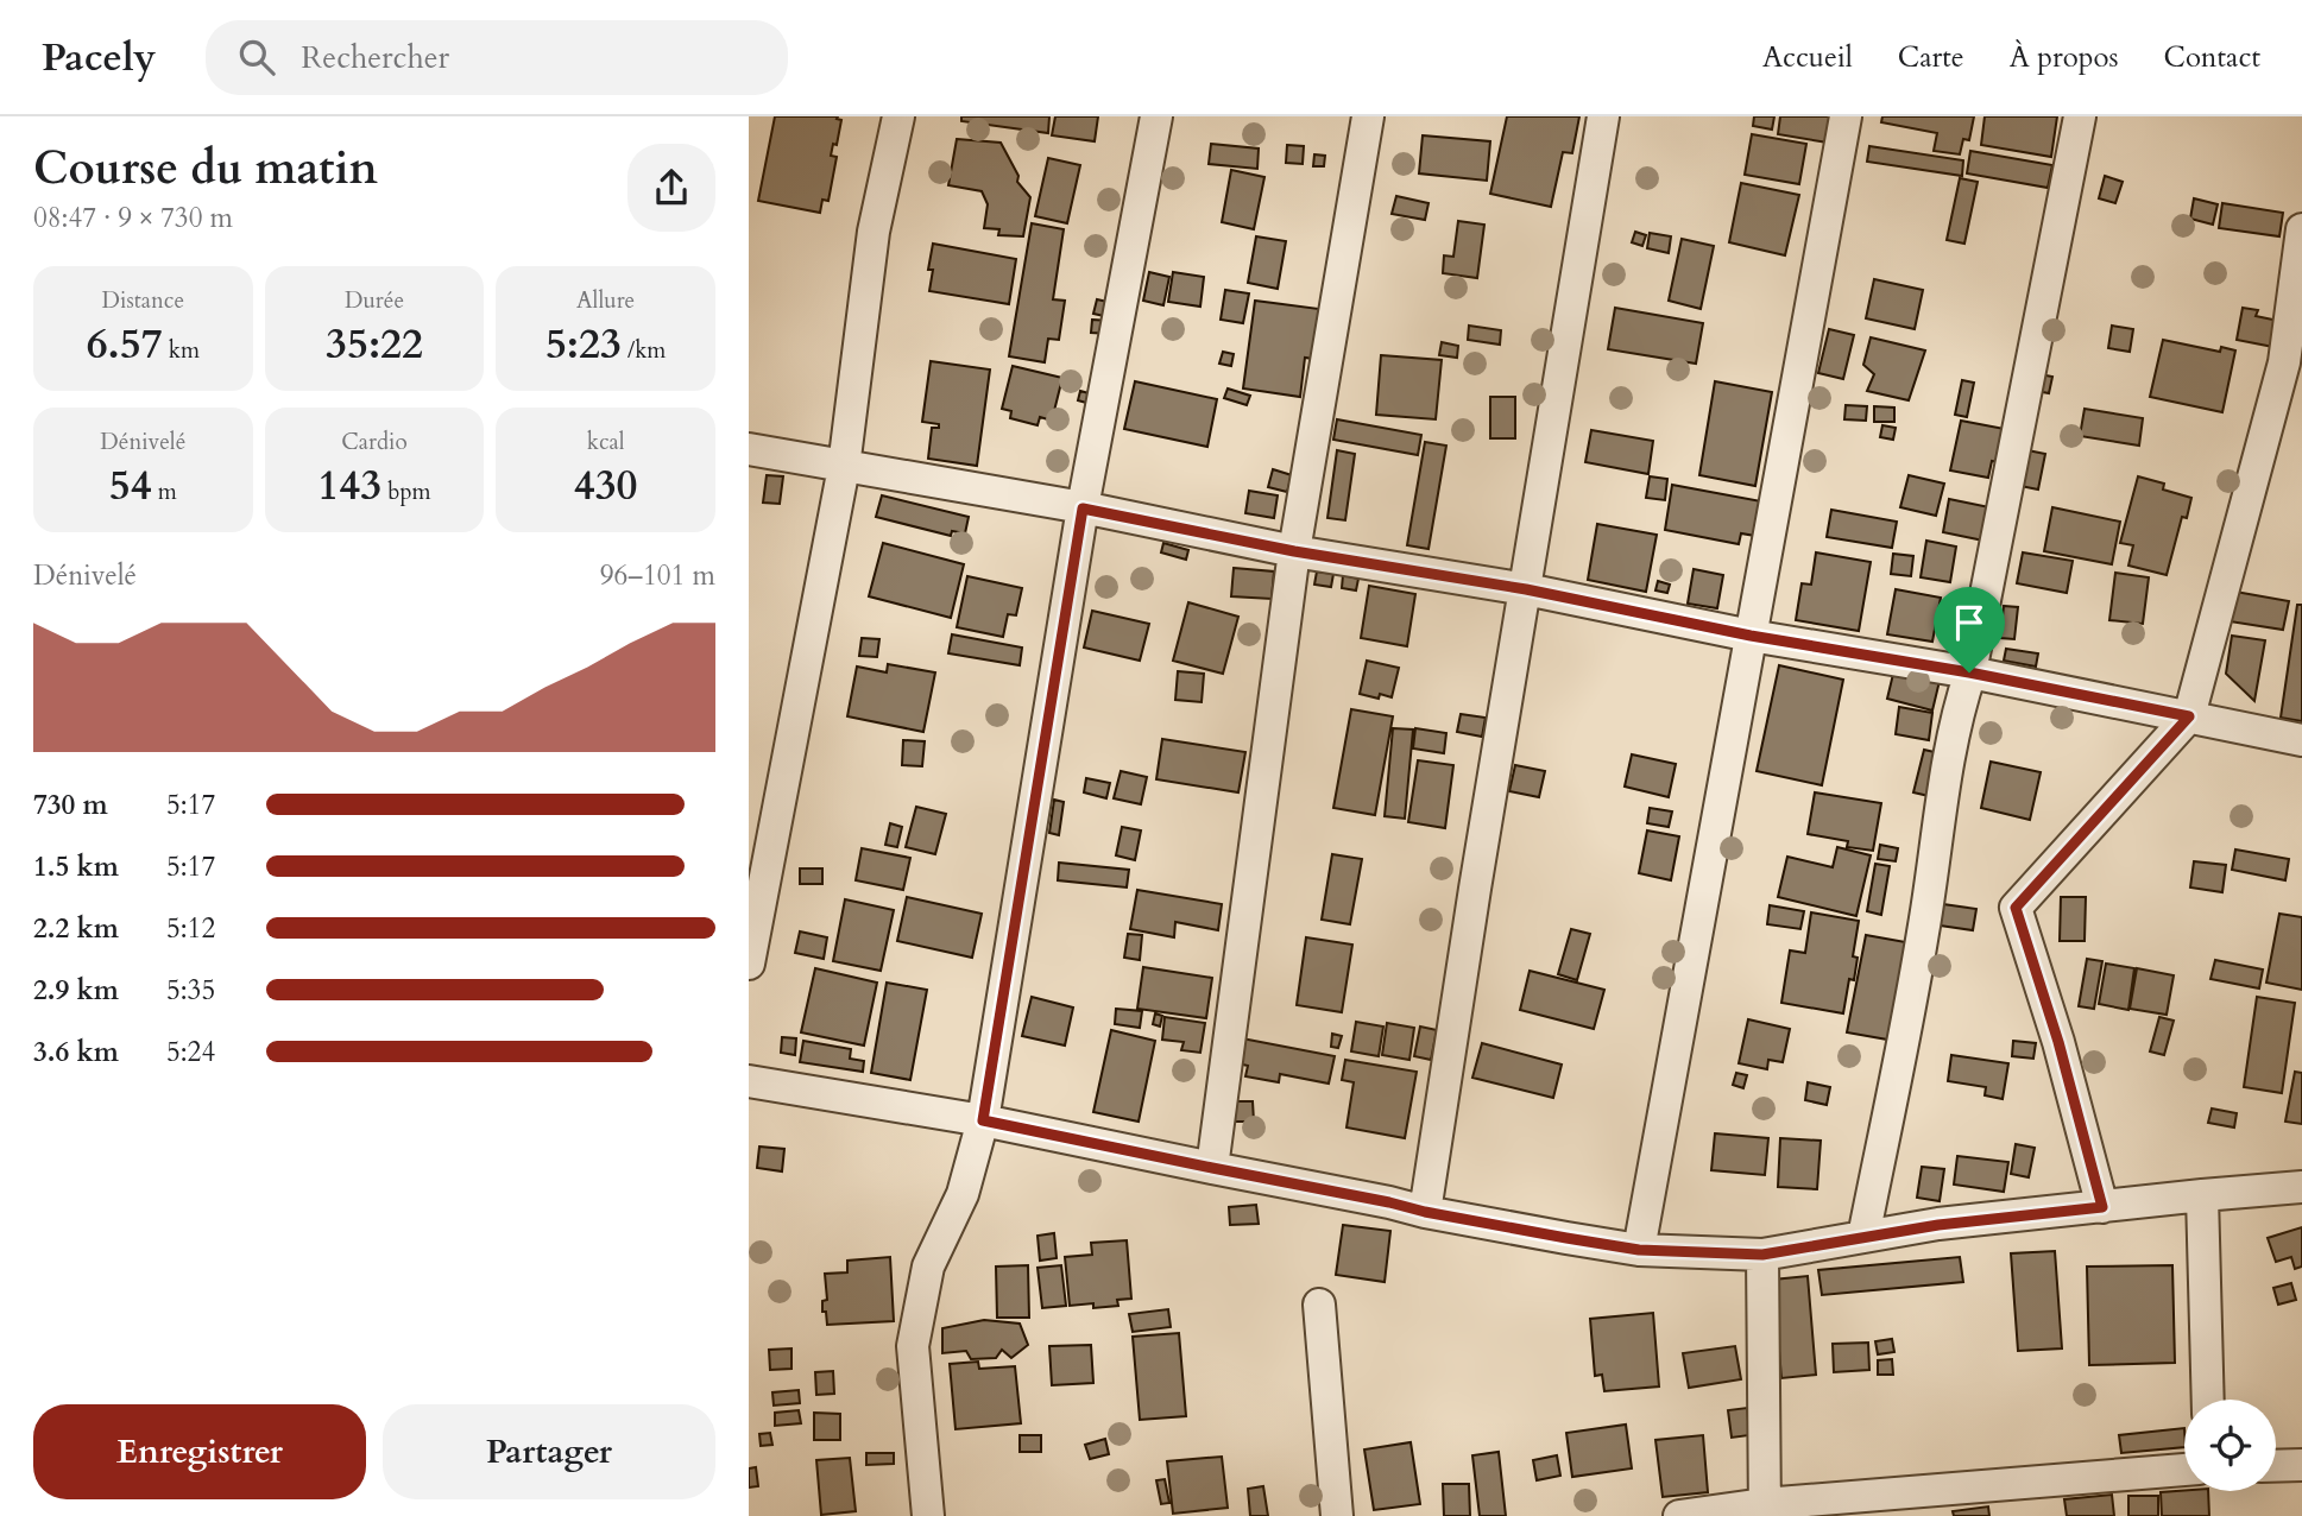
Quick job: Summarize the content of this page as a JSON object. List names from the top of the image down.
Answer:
{
  "page": {
    "header": "Pacely",
    "search": "Rechercher",
    "nav": [
      "Accueil",
      "Carte",
      "À propos",
      "Contact"
    ],
    "heading": ["Course du matin", "08:47 · 9 × 730 m"],
    "stats": [
      ["Distance", "6.57 km"],
      ["Durée", "35:22"],
      ["Allure", "5:23 /km"],
      ["Dénivelé", "54 m"],
      ["Cardio", "143 bpm"],
      ["kcal", "430"]
    ],
    "chart": ["Dénivelé", "96–101 m"],
    "list": [
      {
        "name": "730 m",
        "note": "5:17"
      },
      {
        "name": "1.5 km",
        "note": "5:17"
      },
      {
        "name": "2.2 km",
        "note": "5:12"
      },
      {
        "name": "2.9 km",
        "note": "5:35"
      },
      {
        "name": "3.6 km",
        "note": "5:24"
      }
    ],
    "buttons": ["Enregistrer", "Partager"]
  }
}
